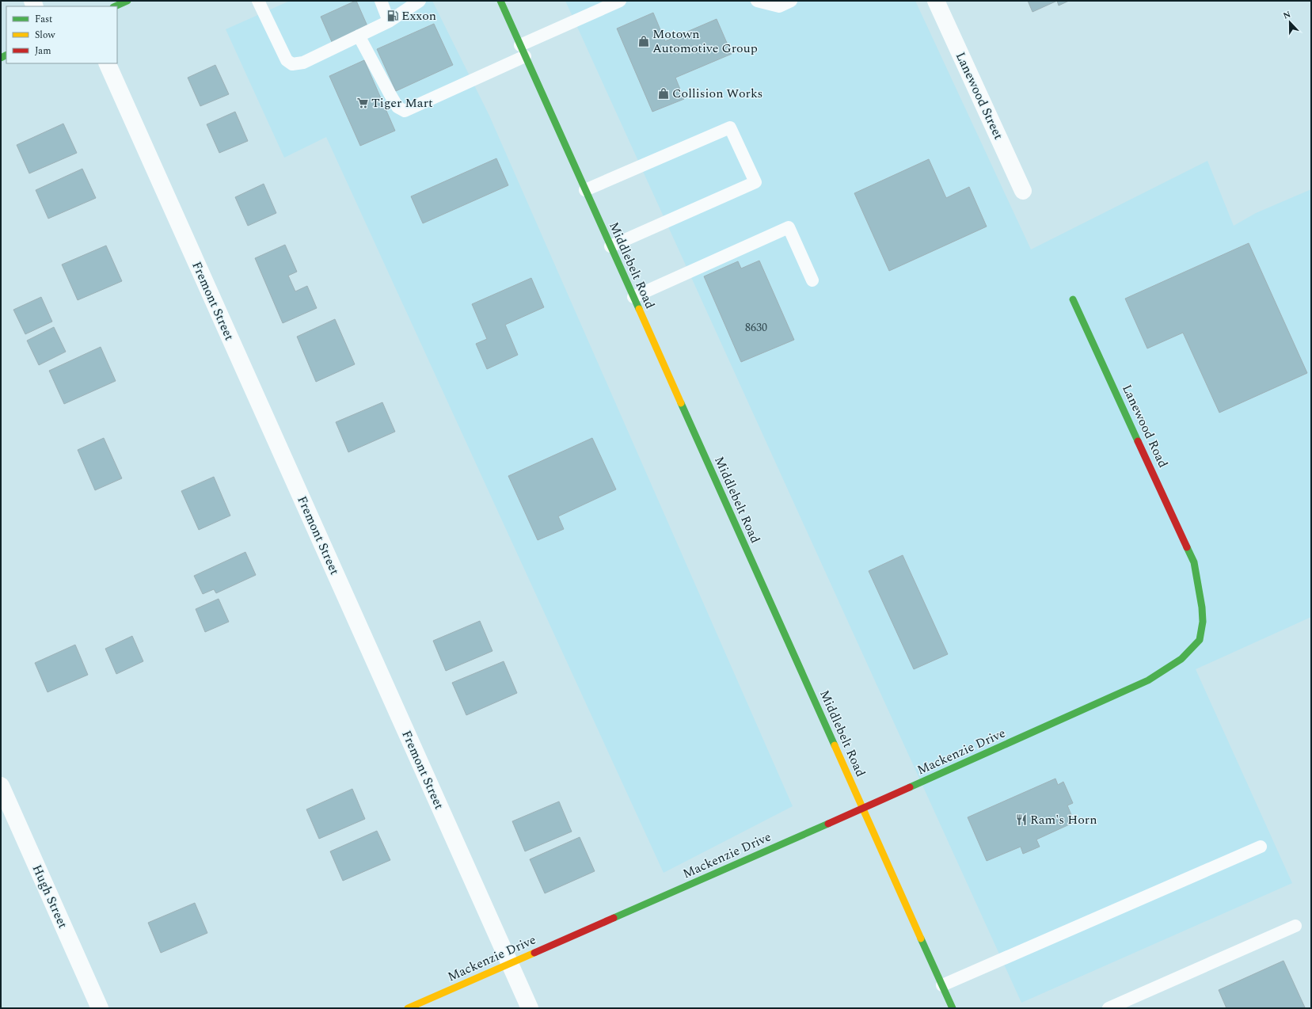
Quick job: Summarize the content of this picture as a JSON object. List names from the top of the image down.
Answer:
{
  "streets": {
    "street": [
      "Lanewood Street",
      "Middlebelt Road",
      "Fremont Street",
      "Lanewood Road",
      "Mackenzie Drive",
      "Hugh Street"
    ]
  },
  "crossings": [
    ["Middlebelt Road", "Mackenzie Drive"],
    ["Fremont Street", "Mackenzie Drive"],
    ["Lanewood Road", "Mackenzie Drive"]
  ],
  "places": {
    "fuel station": ["Exxon"],
    "shop": ["Motown Automotive Group", "Collision Works"],
    "supermarket": ["Tiger Mart"],
    "restaurant": ["Ram's Horn"]
  },
  "house_numbers": ["8630"],
  "legend": ["Fast", "Slow", "Jam"],
  "north": "top"
}
